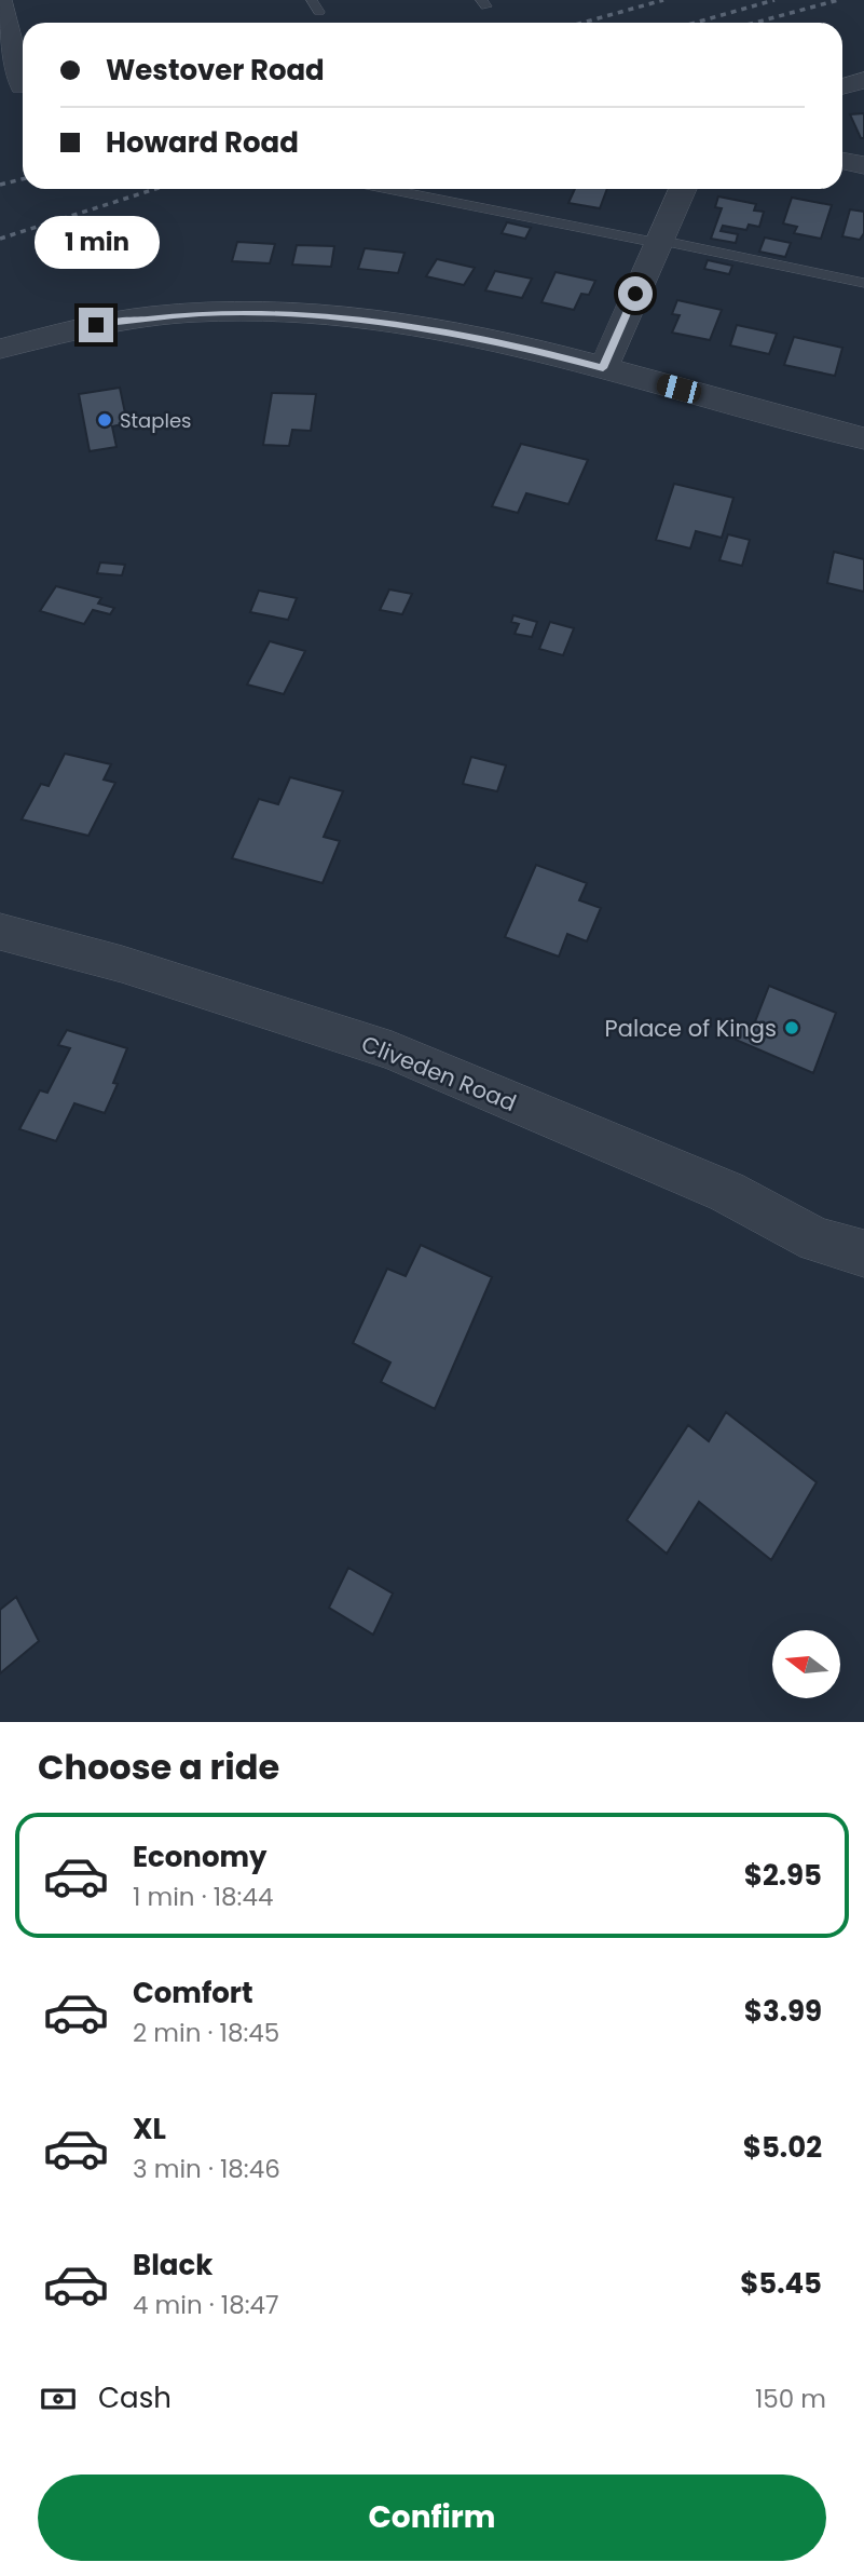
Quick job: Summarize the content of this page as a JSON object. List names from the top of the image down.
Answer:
{
  "streets": {
    "street": ["Cliveden Road"]
  },
  "places": ["Staples", "Palace of Kings"],
  "north": "left",
  "page": {
    "banner": ["Westover Road", "Howard Road"],
    "bubble": "1 min",
    "heading": "Choose a ride",
    "list": [
      {
        "name": "Economy",
        "note": "1 min · 18:44",
        "value": "$2.95"
      },
      {
        "name": "Comfort",
        "note": "2 min · 18:45",
        "value": "$3.99"
      },
      {
        "name": "XL",
        "note": "3 min · 18:46",
        "value": "$5.02"
      },
      {
        "name": "Black",
        "note": "4 min · 18:47",
        "value": "$5.45"
      }
    ],
    "pay": ["Cash", "150 m"],
    "buttons": "Confirm"
  }
}
